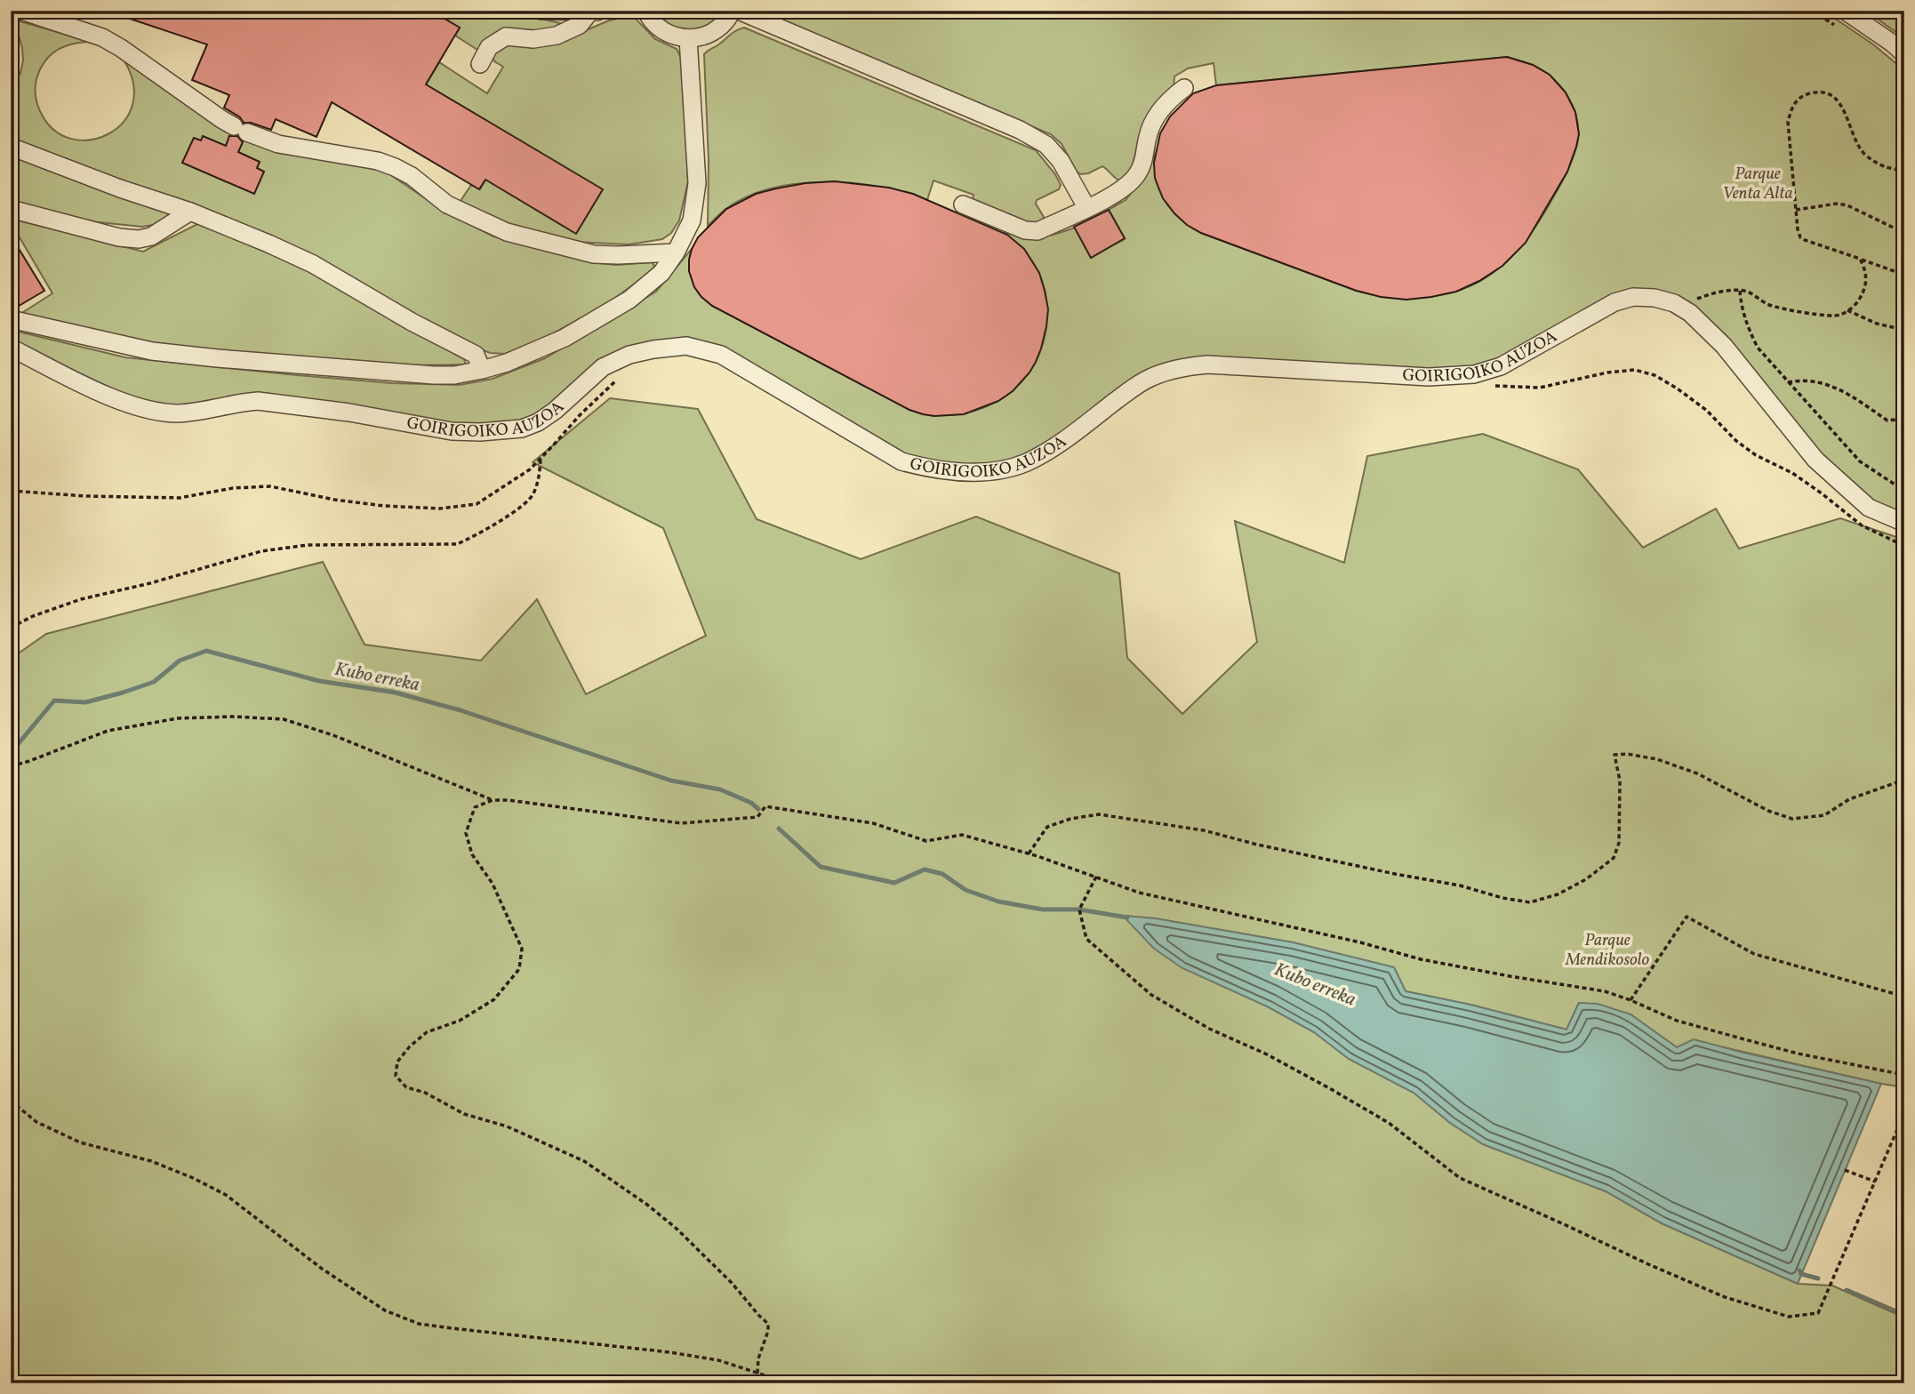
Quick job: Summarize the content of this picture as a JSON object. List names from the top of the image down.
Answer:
{
  "streets": {
    "street": ["GOIRIGOIKO AUZOA"]
  },
  "water": ["Kubo erreka"],
  "parks": ["Parque Venta Alta", "Parque Mendikosolo"]
}
